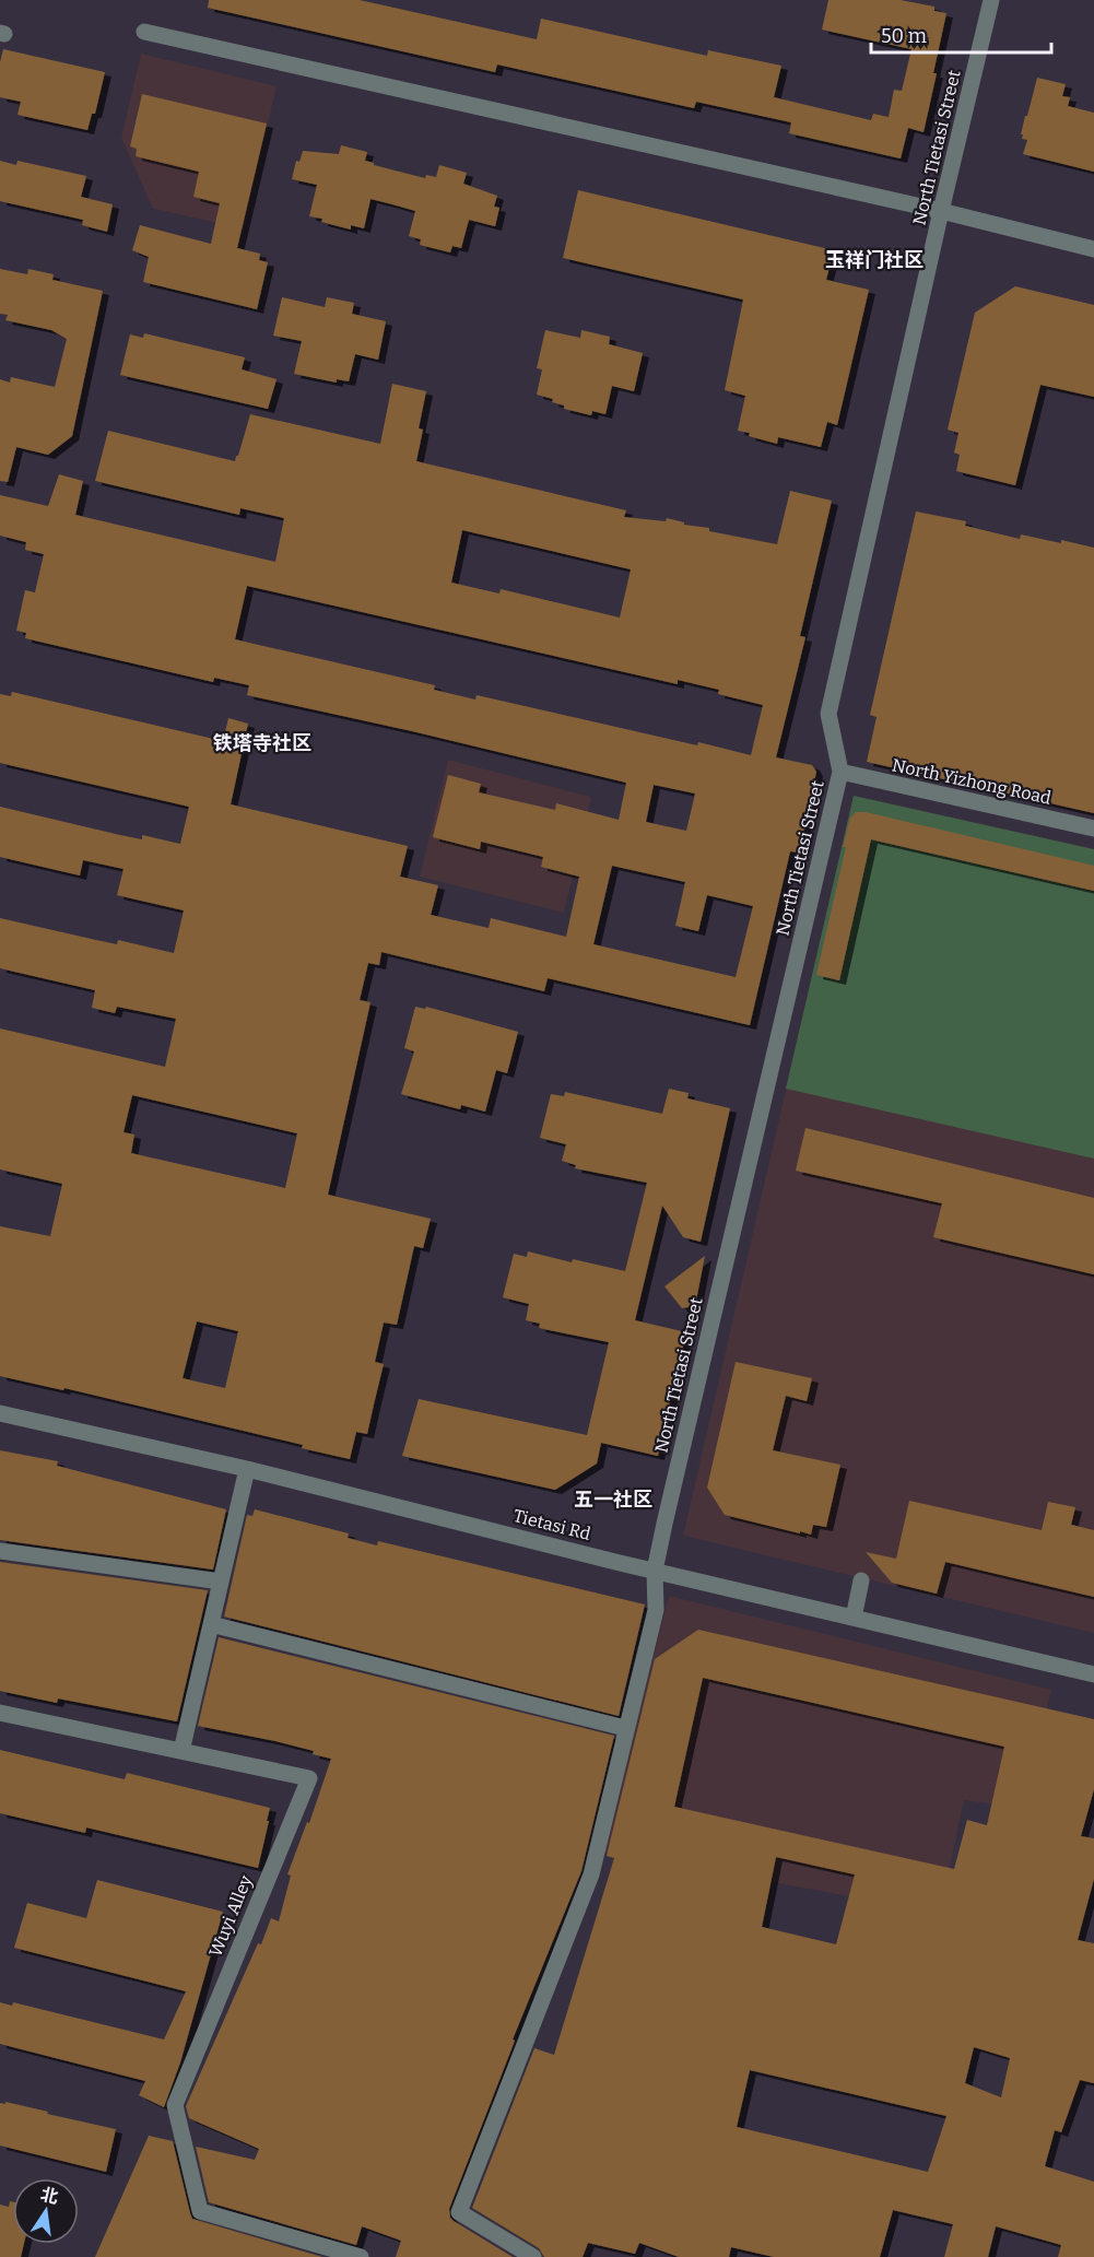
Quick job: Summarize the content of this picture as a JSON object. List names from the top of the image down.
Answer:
{
  "streets": {
    "street": [
      "North Tietasi Street",
      "North Yizhong Road",
      "Tietasi Rd",
      "Wuyi Alley"
    ]
  },
  "crossings": [
    ["North Tietasi Street", "North Yizhong Road"],
    ["North Tietasi Street", "Tietasi Rd"]
  ],
  "districts": ["玉祥门社区", "铁塔寺社区", "五一社区"],
  "scale_bar": "50 m",
  "north": "top"
}
